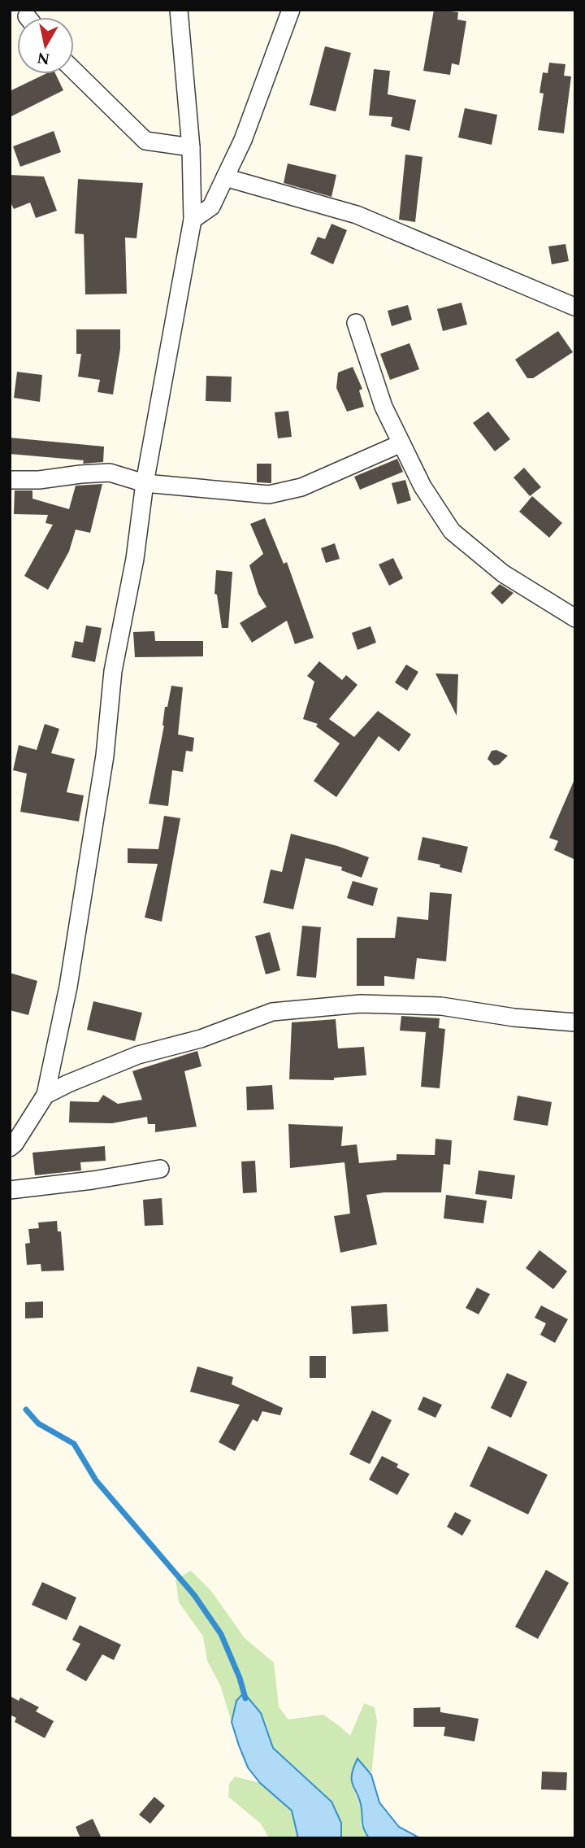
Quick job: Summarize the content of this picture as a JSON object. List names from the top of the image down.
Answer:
{
  "north": "bottom"
}
